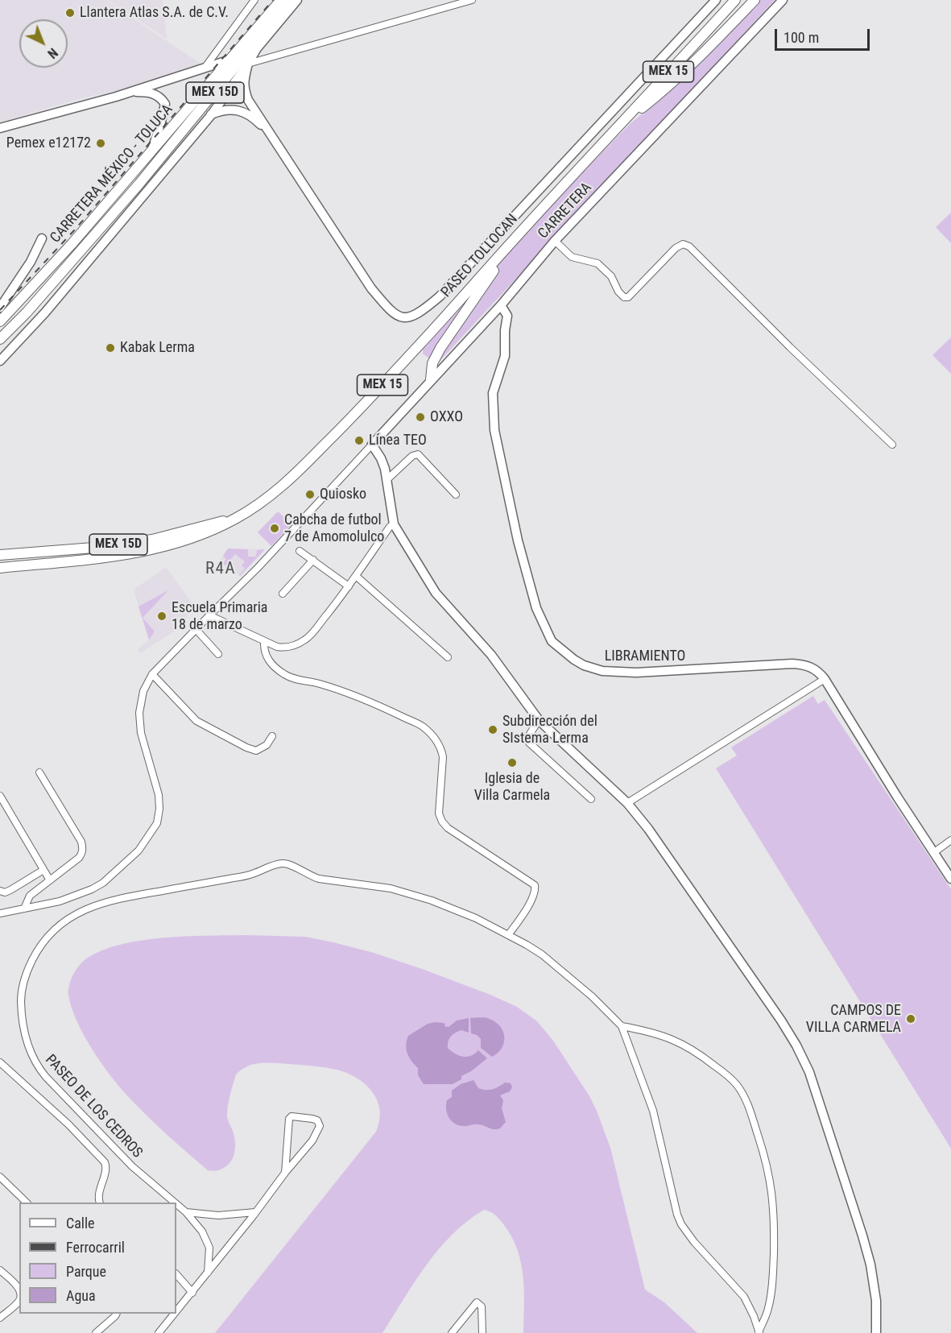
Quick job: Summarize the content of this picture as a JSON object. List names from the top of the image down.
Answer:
{
  "streets": {
    "highway": [
      "MEX 15",
      "MEX 15D",
      "CARRETERA MÉXICO - TOLUCA",
      "PASEO TOLLOCAN"
    ],
    "main road": ["CARRETERA", "LIBRAMIENTO"],
    "street": ["PASEO DE LOS CEDROS"]
  },
  "crossings": [
    ["MEX 15", "MEX 15D"],
    ["MEX 15", "PASEO TOLLOCAN"],
    ["MEX 15D", "PASEO TOLLOCAN"],
    ["CARRETERA", "LIBRAMIENTO"]
  ],
  "districts": ["R4A"],
  "places": [
    "Llantera Atlas S.A. de C.V.",
    "Pemex e12172",
    "Kabak Lerma",
    "OXXO",
    "Línea TEO",
    "Quiosko",
    "Cabcha de futbol 7 de Amomolulco",
    "Escuela Primaria 18 de marzo",
    "Subdirección del SIstema Lerma",
    "Iglesia de Villa Carmela",
    "CAMPOS DE VILLA CARMELA"
  ],
  "legend": [
    "Calle",
    "Ferrocarril",
    "Parque",
    "Agua"
  ],
  "scale_bar": "100 m",
  "north": "bottom right"
}
